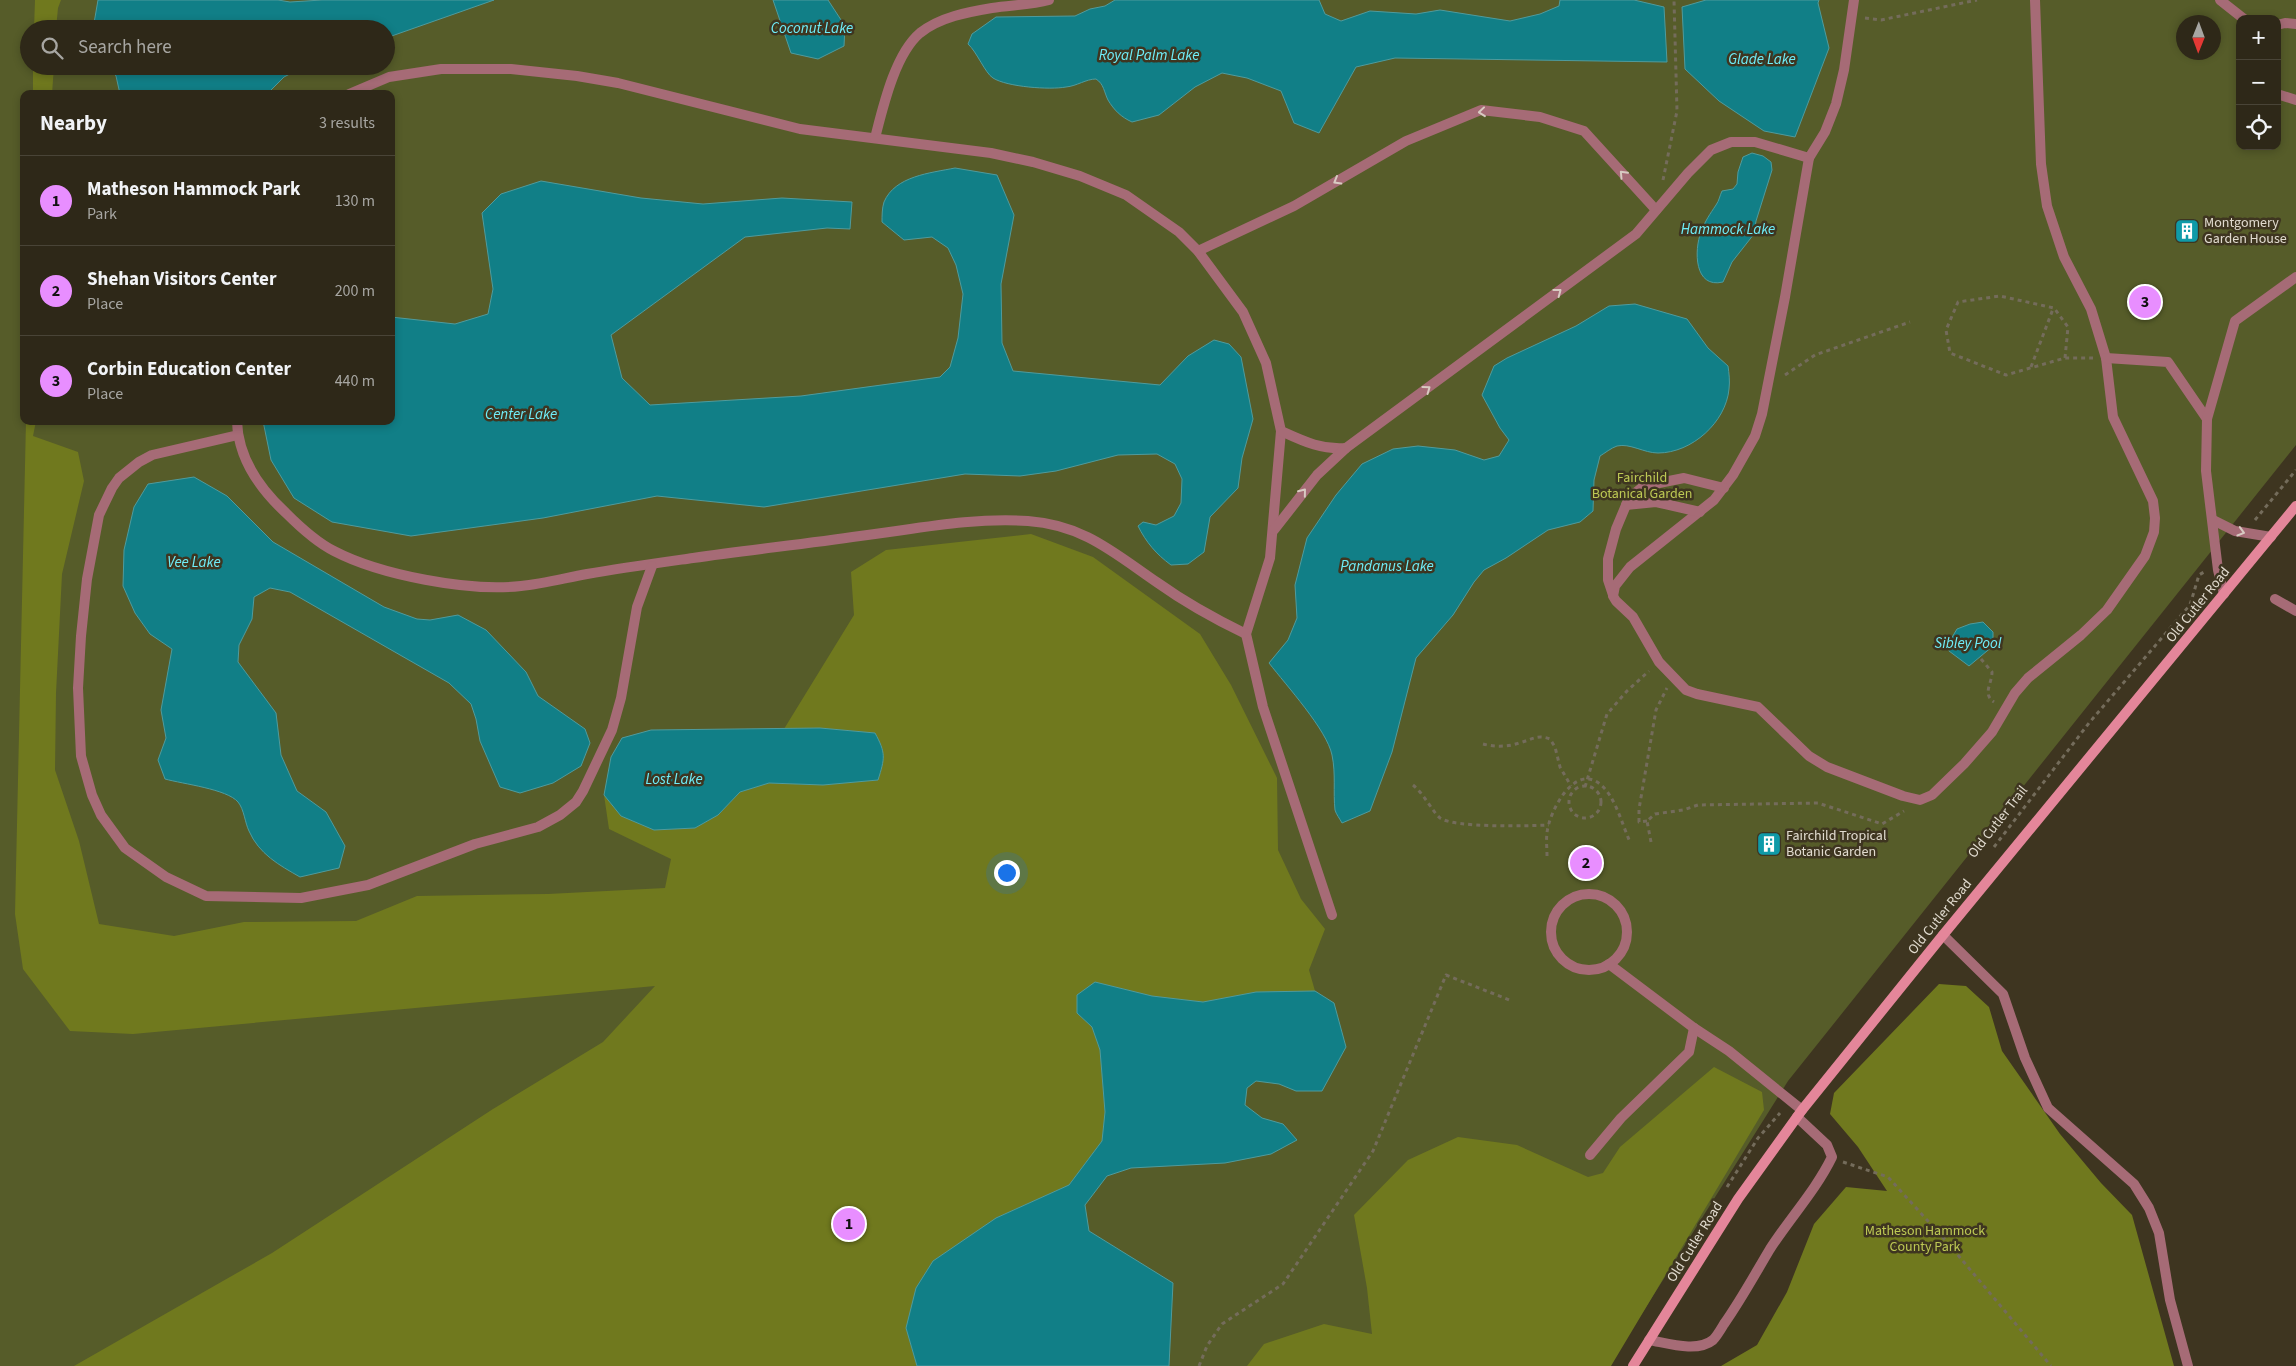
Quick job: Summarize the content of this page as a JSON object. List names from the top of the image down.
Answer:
{
  "streets": {
    "main road": ["Old Cutler Road"],
    "path": ["Old Cutler Trail"]
  },
  "water": [
    "Coconut Lake",
    "Royal Palm Lake",
    "Glade Lake",
    "Hammock Lake",
    "Center Lake",
    "Vee Lake",
    "Pandanus Lake",
    "Sibley Pool",
    "Lost Lake"
  ],
  "parks": ["Fairchild Botanical Garden", "Matheson Hammock County Park"],
  "places": {
    "building": ["Montgomery Garden House", "Fairchild Tropical Botanic Garden"]
  },
  "north": "bottom",
  "page": {
    "map_buttons": ["+", "−"],
    "search": "Search here",
    "heading": ["Nearby", "3 results"],
    "list": [
      {
        "mark": "1",
        "name": "Matheson Hammock Park",
        "note": "Park",
        "value": "130 m"
      },
      {
        "mark": "2",
        "name": "Shehan Visitors Center",
        "note": "Place",
        "value": "200 m"
      },
      {
        "mark": "3",
        "name": "Corbin Education Center",
        "note": "Place",
        "value": "440 m"
      }
    ],
    "pins": ["3", "2", "1"]
  }
}
